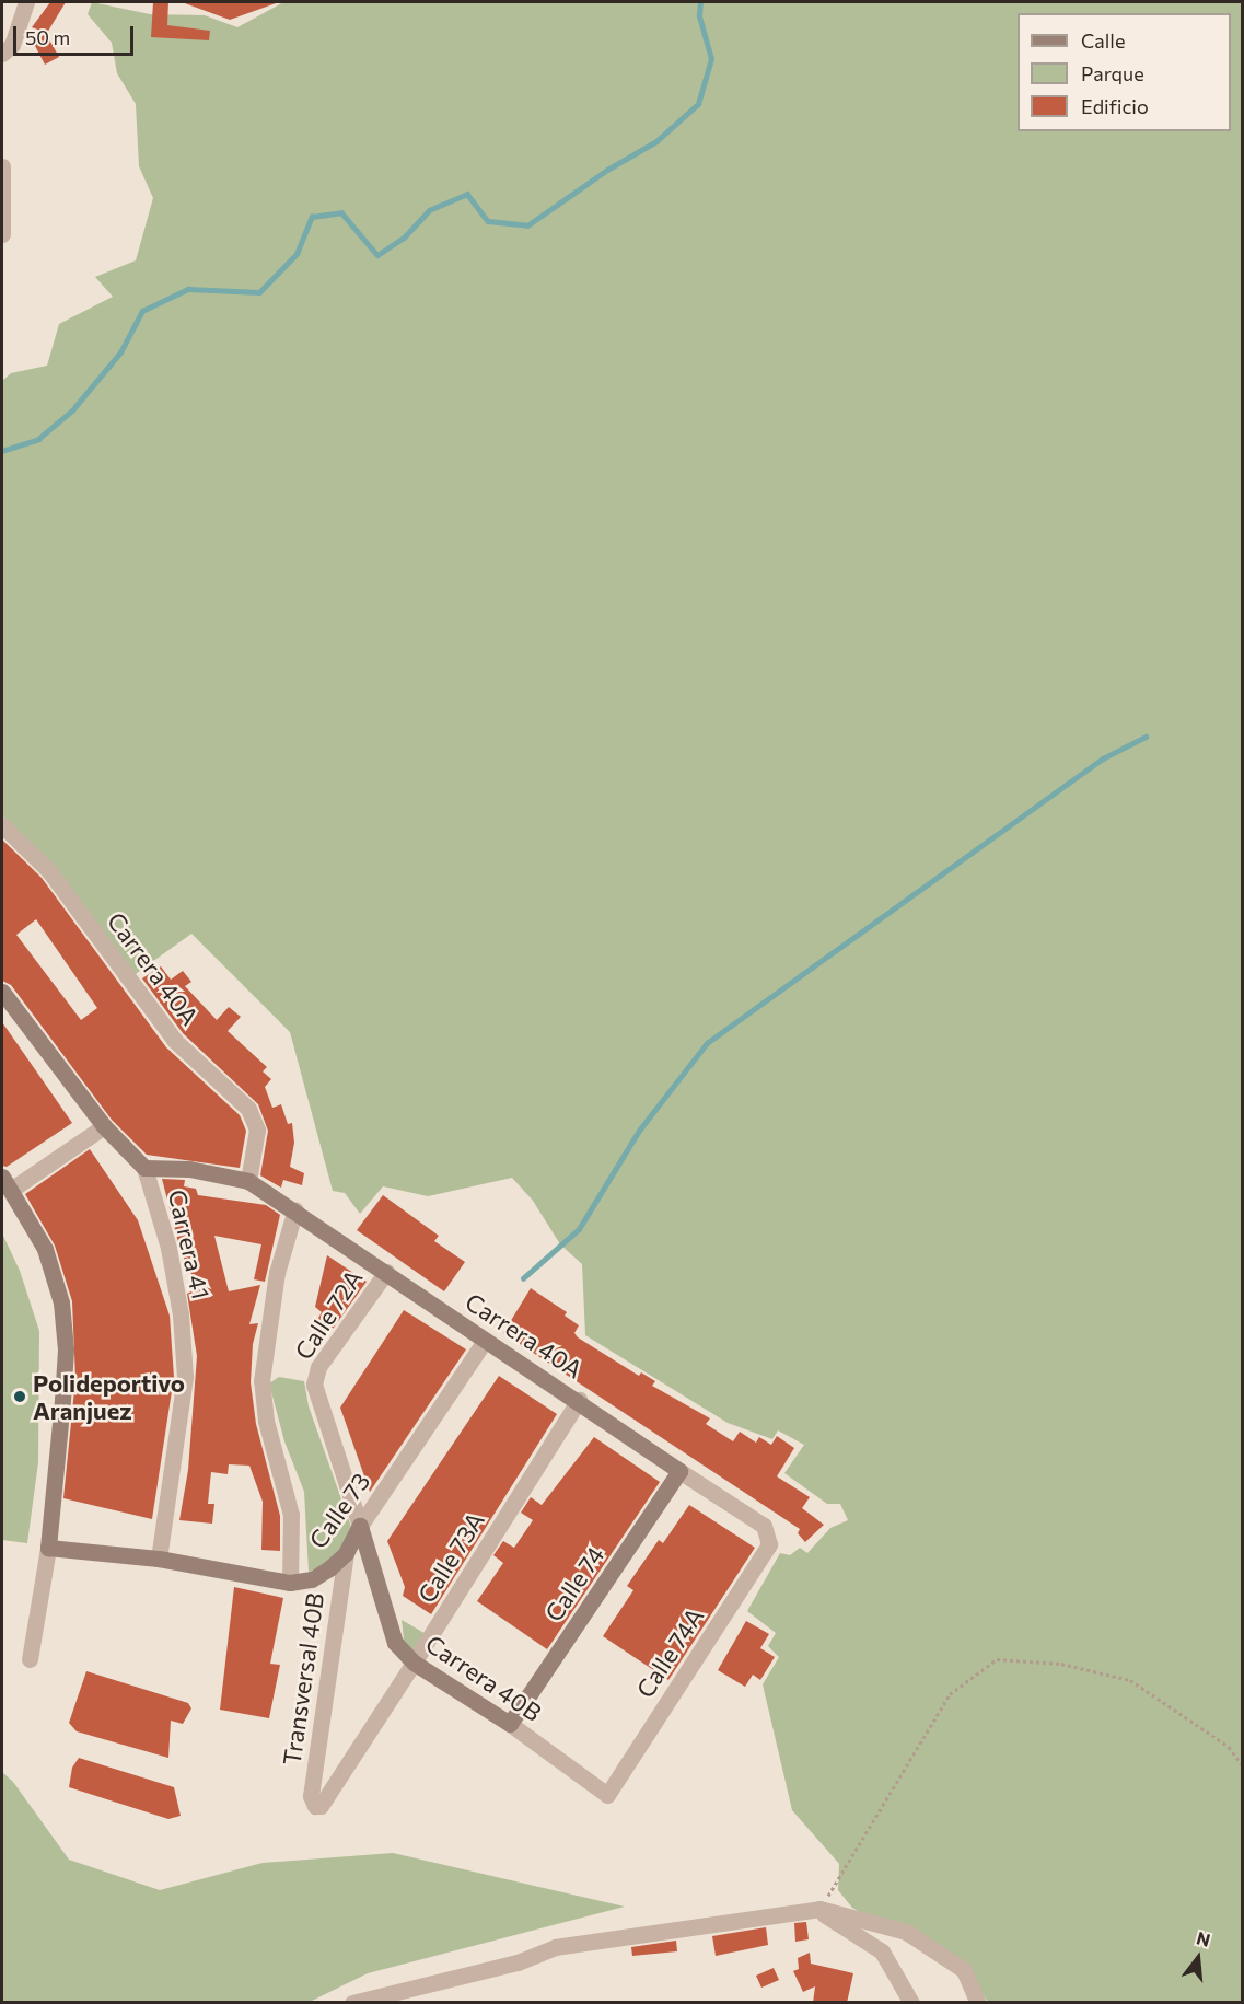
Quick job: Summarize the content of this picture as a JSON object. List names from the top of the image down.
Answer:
{
  "streets": {
    "street": [
      "Carrera 40A",
      "Carrera 41",
      "Calle 72A",
      "Calle 73",
      "Calle 73A",
      "Calle 74",
      "Calle 74A",
      "Carrera 40B",
      "Transversal 40B"
    ]
  },
  "crossings": [
    ["Carrera 40A", "Carrera 41"],
    ["Carrera 40A", "Calle 72A"],
    ["Carrera 40A", "Calle 73"],
    ["Carrera 40A", "Calle 73A"],
    ["Carrera 40A", "Calle 74"],
    ["Carrera 40A", "Calle 74A"],
    ["Carrera 41", "Calle 73"],
    ["Calle 72A", "Carrera 40B"],
    ["Calle 73", "Carrera 40B"],
    ["Calle 73", "Transversal 40B"],
    ["Calle 73A", "Carrera 40B"],
    ["Calle 73A", "Transversal 40B"],
    ["Calle 74", "Carrera 40B"],
    ["Calle 74A", "Carrera 40B"]
  ],
  "places": ["Polideportivo Aranjuez"],
  "legend": ["Calle", "Parque", "Edificio"],
  "scale_bar": "50 m",
  "north": "top"
}
